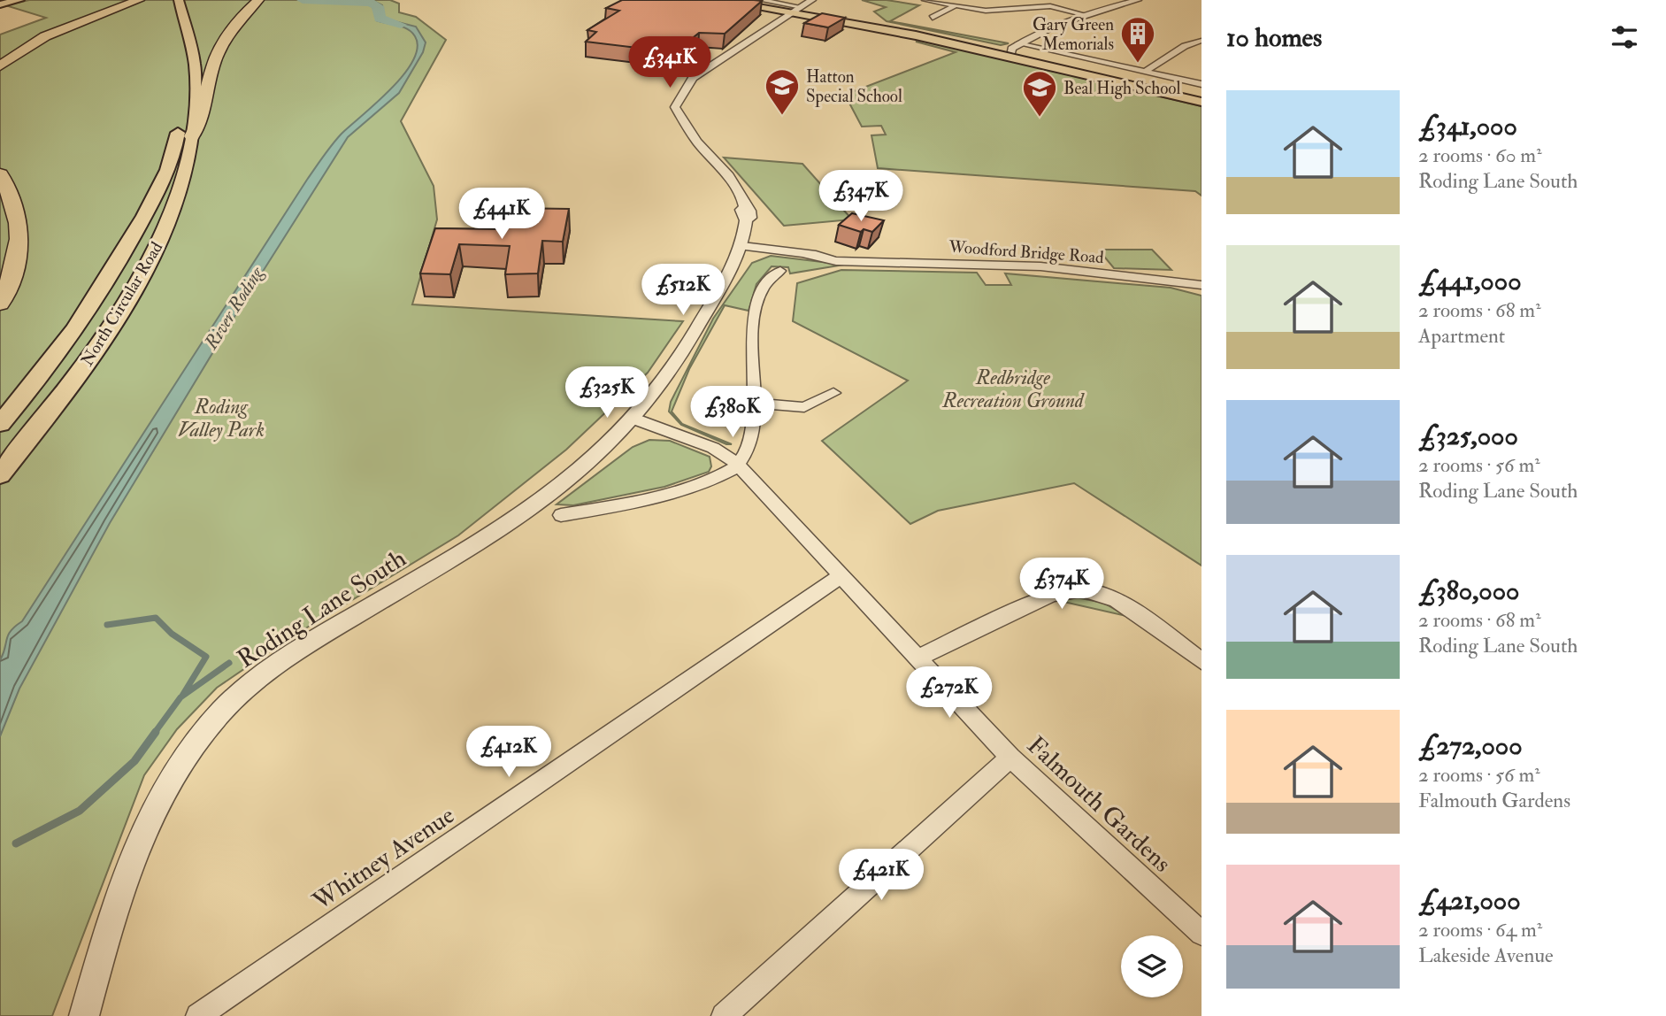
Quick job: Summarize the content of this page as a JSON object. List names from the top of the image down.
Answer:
{
  "streets": {
    "highway": ["North Circular Road"],
    "street": [
      "Woodford Bridge Road",
      "Roding Lane South",
      "Falmouth Gardens",
      "Whitney Avenue"
    ]
  },
  "crossings": [
    ["Woodford Bridge Road", "Roding Lane South"],
    ["Falmouth Gardens", "Whitney Avenue"]
  ],
  "water": ["River Roding"],
  "parks": ["Redbridge Recreation Ground", "Roding Valley Park"],
  "places": {
    "building": ["Gary Green Memorials"],
    "school or university": ["Hatton Special School", "Beal High School"]
  },
  "page": {
    "heading": "10 homes",
    "price": [
      "£341K",
      "£347K",
      "£441K",
      "£512K",
      "£325K",
      "£380K",
      "£374K",
      "£272K",
      "£412K",
      "£421K"
    ],
    "list": [
      {
        "name": "£341,000",
        "note": "2 rooms · 60 m² · Roding Lane South"
      },
      {
        "name": "£441,000",
        "note": "2 rooms · 68 m² · Apartment"
      },
      {
        "name": "£325,000",
        "note": "2 rooms · 56 m² · Roding Lane South"
      },
      {
        "name": "£380,000",
        "note": "2 rooms · 68 m² · Roding Lane South"
      },
      {
        "name": "£272,000",
        "note": "2 rooms · 56 m² · Falmouth Gardens"
      },
      {
        "name": "£421,000",
        "note": "2 rooms · 64 m² · Lakeside Avenue"
      }
    ]
  }
}
